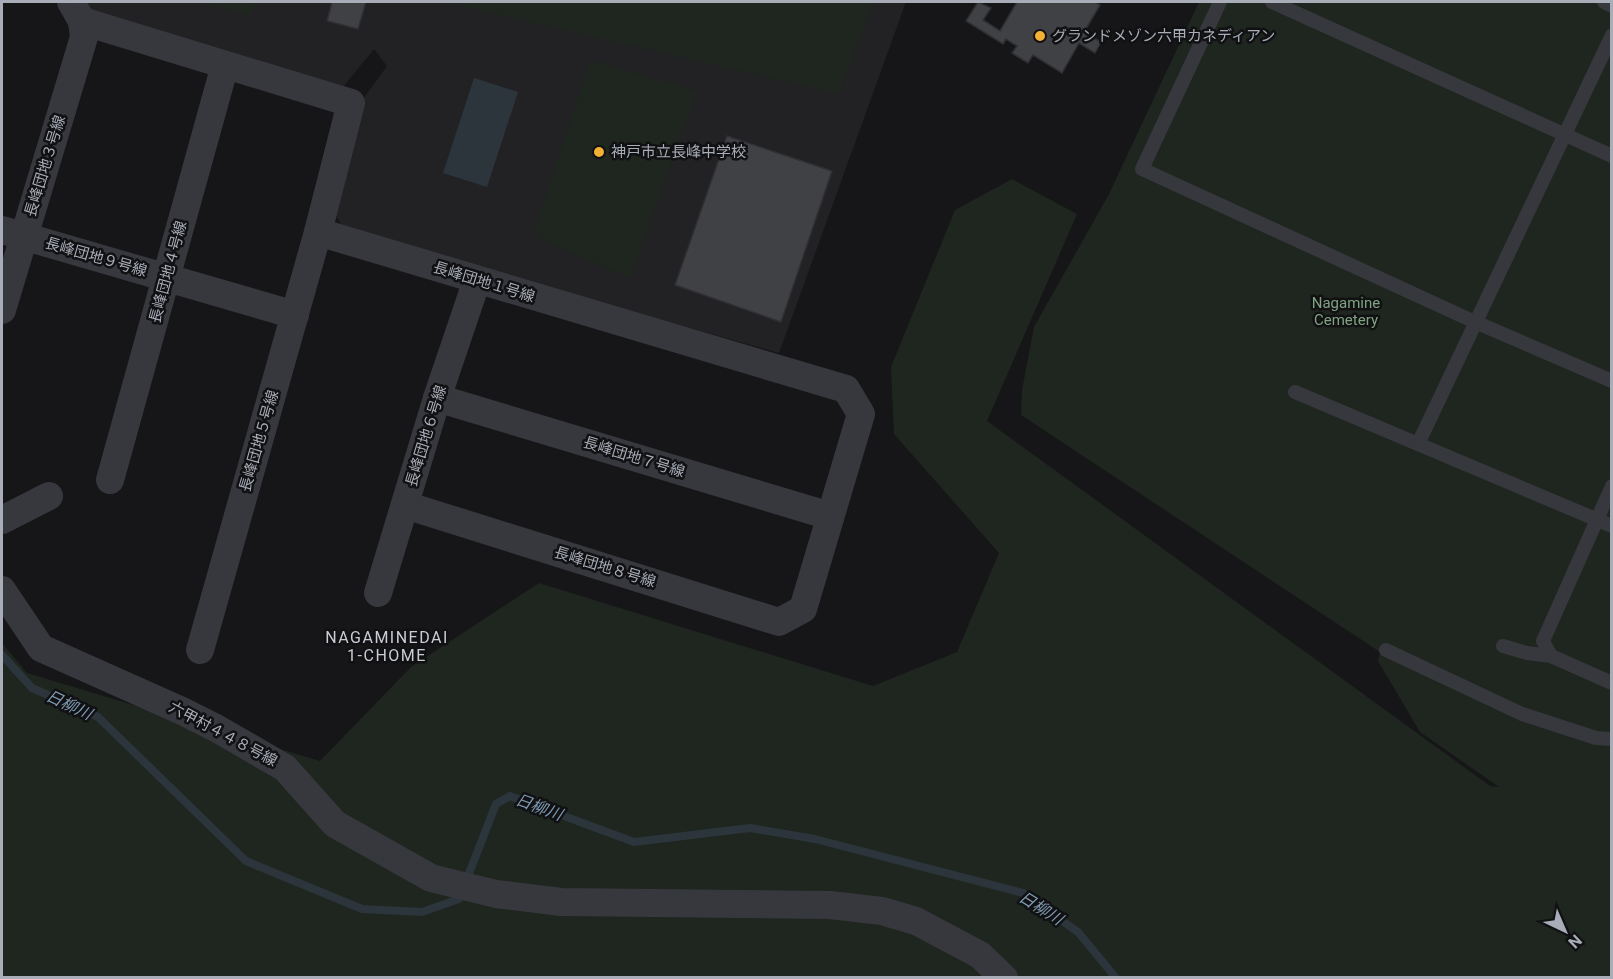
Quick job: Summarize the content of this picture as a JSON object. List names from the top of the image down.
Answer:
{
  "streets": {
    "street": [
      "長峰団地３号線",
      "長峰団地９号線",
      "長峰団地４号線",
      "長峰団地１号線",
      "長峰団地６号線",
      "長峰団地５号線",
      "長峰団地７号線",
      "長峰団地８号線",
      "六甲村４４８号線"
    ]
  },
  "crossings": [
    ["長峰団地３号線", "長峰団地９号線"],
    ["長峰団地９号線", "長峰団地４号線"],
    ["長峰団地９号線", "長峰団地５号線"],
    ["長峰団地１号線", "長峰団地６号線"],
    ["長峰団地１号線", "長峰団地５号線"],
    ["長峰団地１号線", "長峰団地７号線"],
    ["長峰団地１号線", "長峰団地８号線"],
    ["長峰団地６号線", "長峰団地７号線"],
    ["長峰団地６号線", "長峰団地８号線"]
  ],
  "districts": ["NAGAMINEDAI 1-CHOME"],
  "water": ["日柳川"],
  "parks": ["Nagamine Cemetery"],
  "places": ["グランドメゾン六甲カネディアン", "神戸市立長峰中学校"],
  "north": "bottom right"
}
